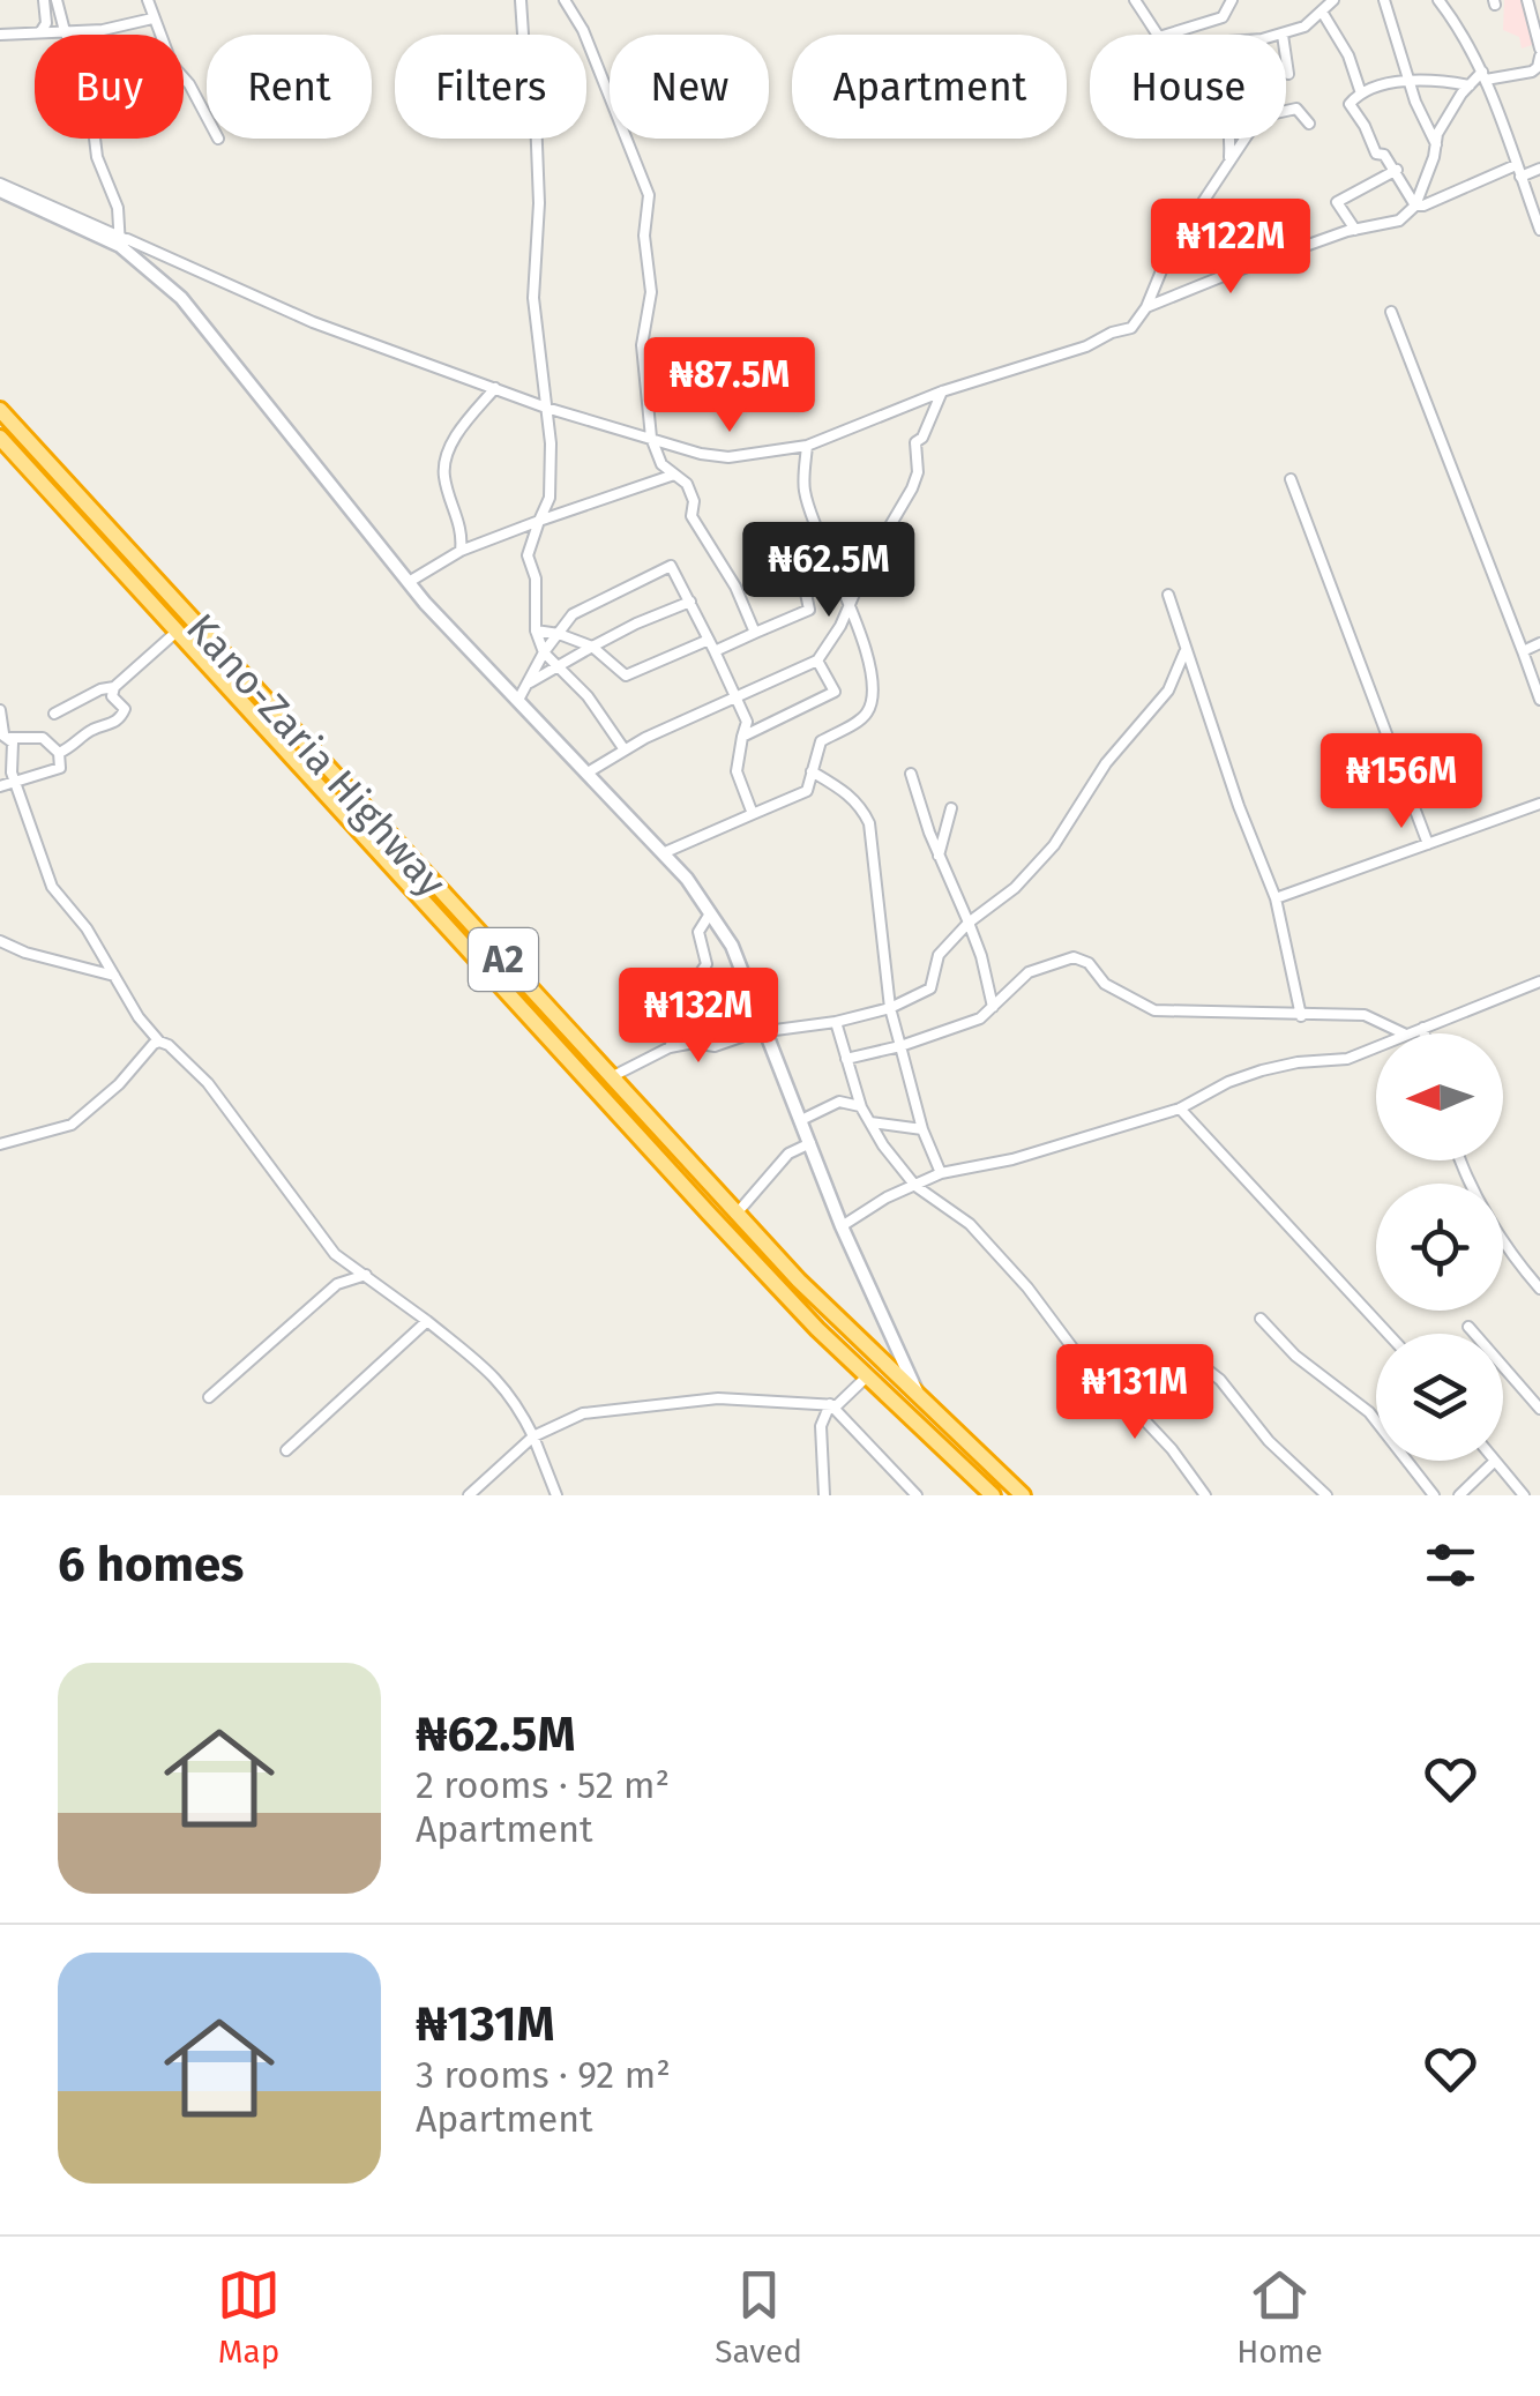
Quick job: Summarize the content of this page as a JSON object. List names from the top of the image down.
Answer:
{
  "streets": {
    "highway": ["Kano-Zaria Highway", "A2"]
  },
  "north": "left",
  "page": {
    "chip": [
      "Buy",
      "Rent",
      "Filters",
      "New",
      "Apartment",
      "House"
    ],
    "price": [
      "₦122M",
      "₦87.5M",
      "₦62.5M",
      "₦156M",
      "₦132M",
      "₦131M"
    ],
    "heading": "6 homes",
    "list": [
      {
        "name": "₦62.5M",
        "note": "2 rooms · 52 m² · Apartment"
      },
      {
        "name": "₦131M",
        "note": "3 rooms · 92 m² · Apartment"
      }
    ],
    "tabs": ["Map", "Saved", "Home"]
  }
}
